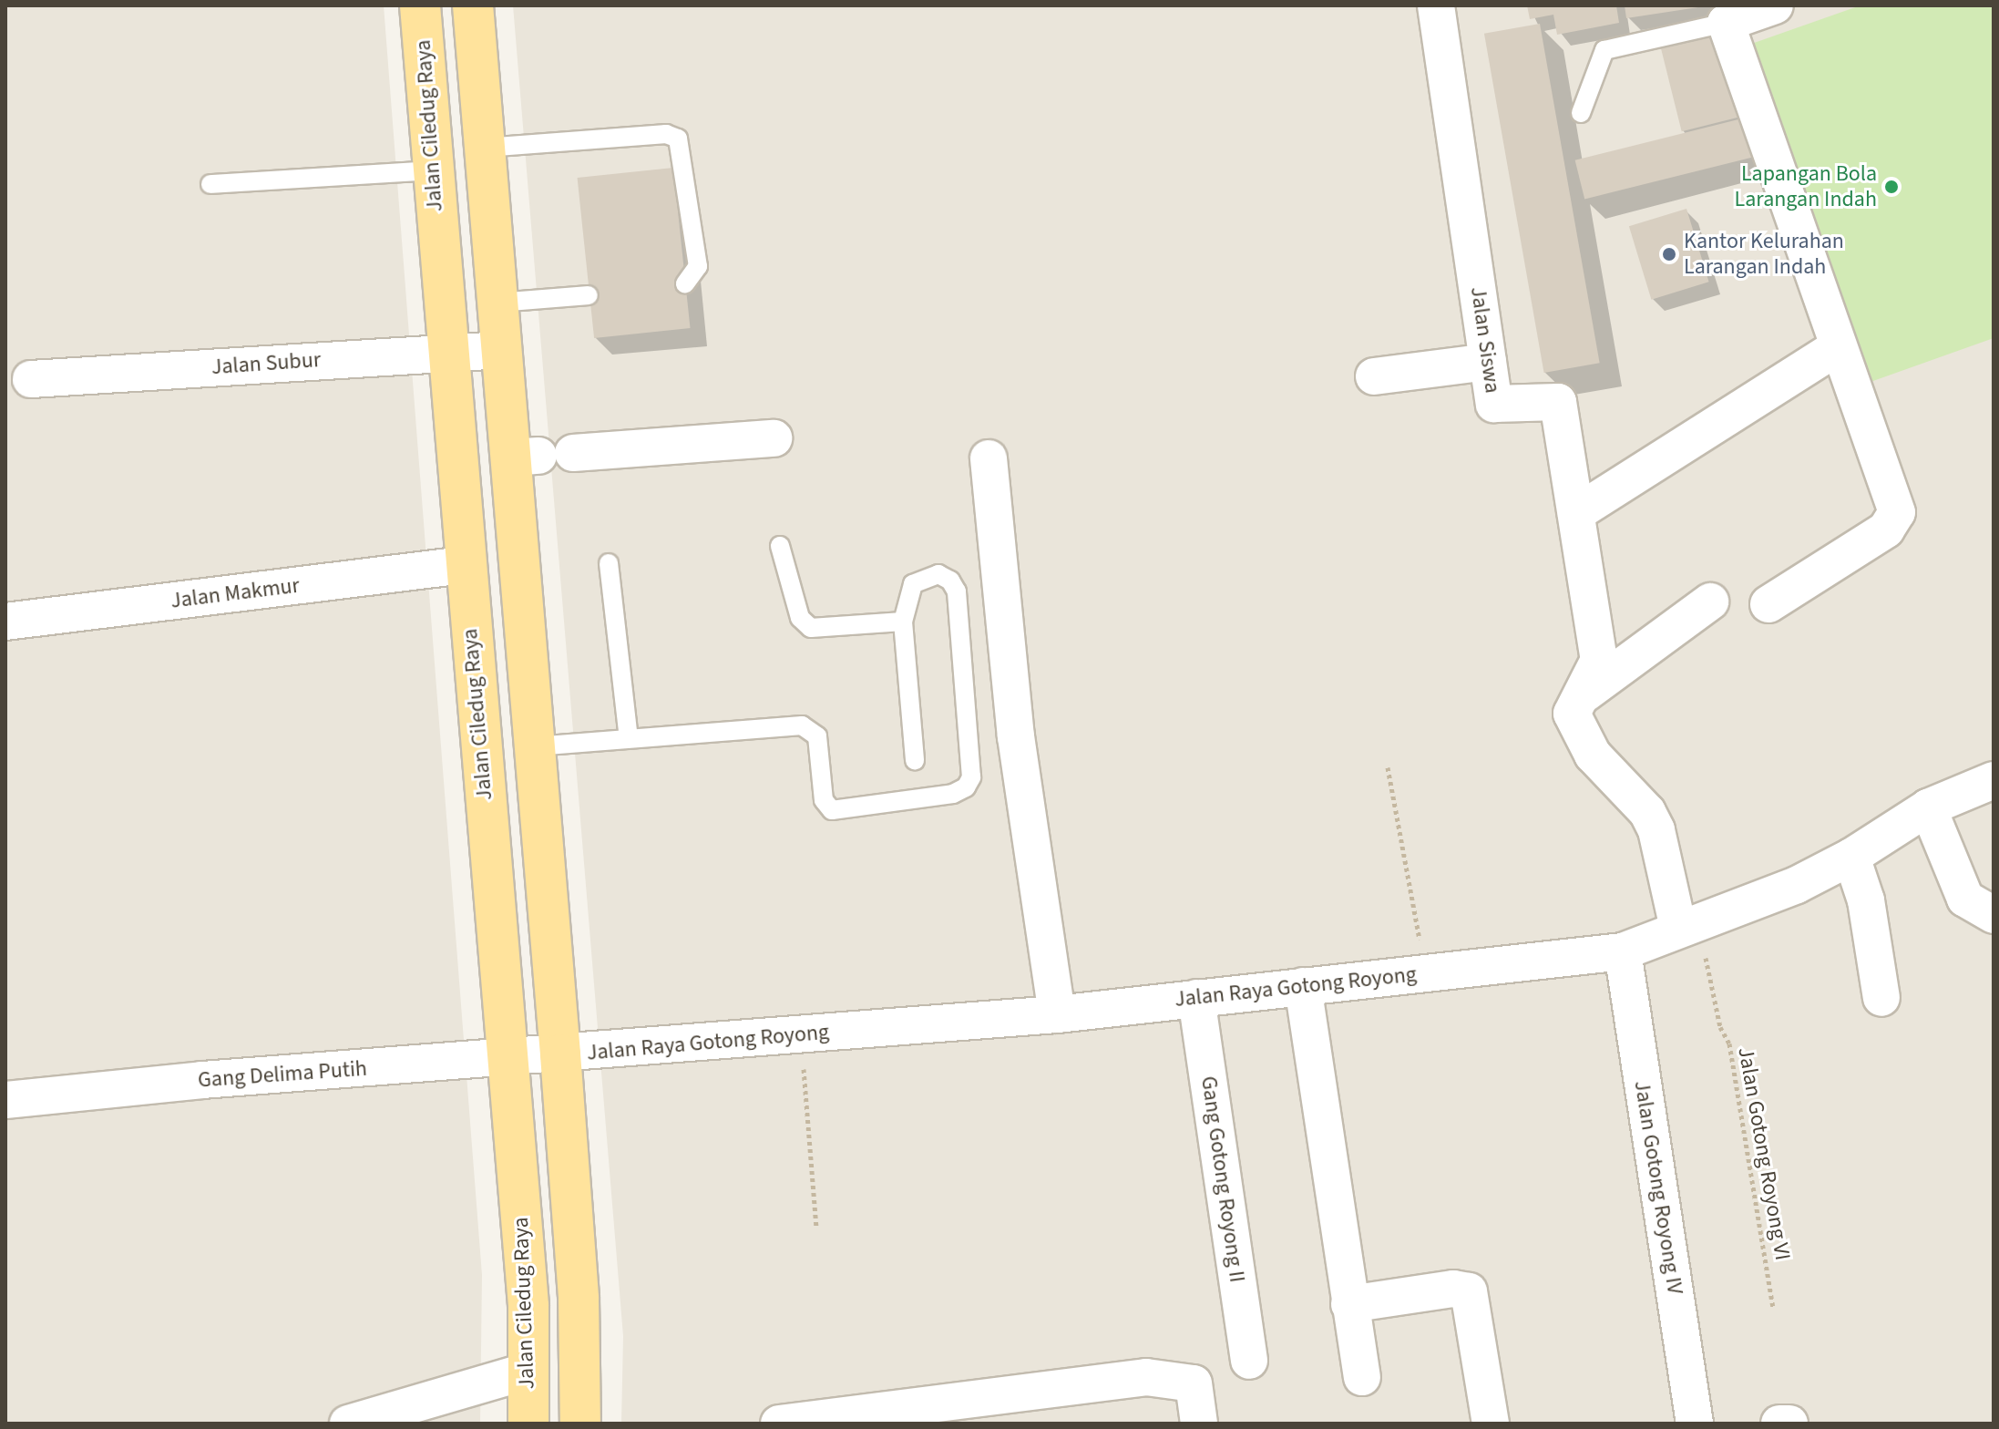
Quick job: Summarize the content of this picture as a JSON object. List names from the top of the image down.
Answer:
{
  "streets": {
    "main road": ["Jalan Ciledug Raya"],
    "street": [
      "Jalan Siswa",
      "Jalan Subur",
      "Jalan Makmur",
      "Jalan Raya Gotong Royong",
      "Gang Delima Putih",
      "Gang Gotong Royong II",
      "Jalan Gotong Royong IV"
    ],
    "path": ["Jalan Gotong Royong VI"]
  },
  "crossings": [
    ["Jalan Ciledug Raya", "Jalan Subur"],
    ["Jalan Ciledug Raya", "Jalan Makmur"],
    ["Jalan Ciledug Raya", "Gang Delima Putih"],
    ["Jalan Siswa", "Jalan Raya Gotong Royong"],
    ["Jalan Siswa", "Jalan Gotong Royong VI"],
    ["Jalan Raya Gotong Royong", "Gang Delima Putih"],
    ["Jalan Raya Gotong Royong", "Jalan Gotong Royong VI"],
    ["Jalan Raya Gotong Royong", "Gang Gotong Royong II"],
    ["Jalan Raya Gotong Royong", "Jalan Gotong Royong IV"]
  ],
  "places": ["Lapangan Bola Larangan Indah", "Kantor Kelurahan Larangan Indah"]
}
